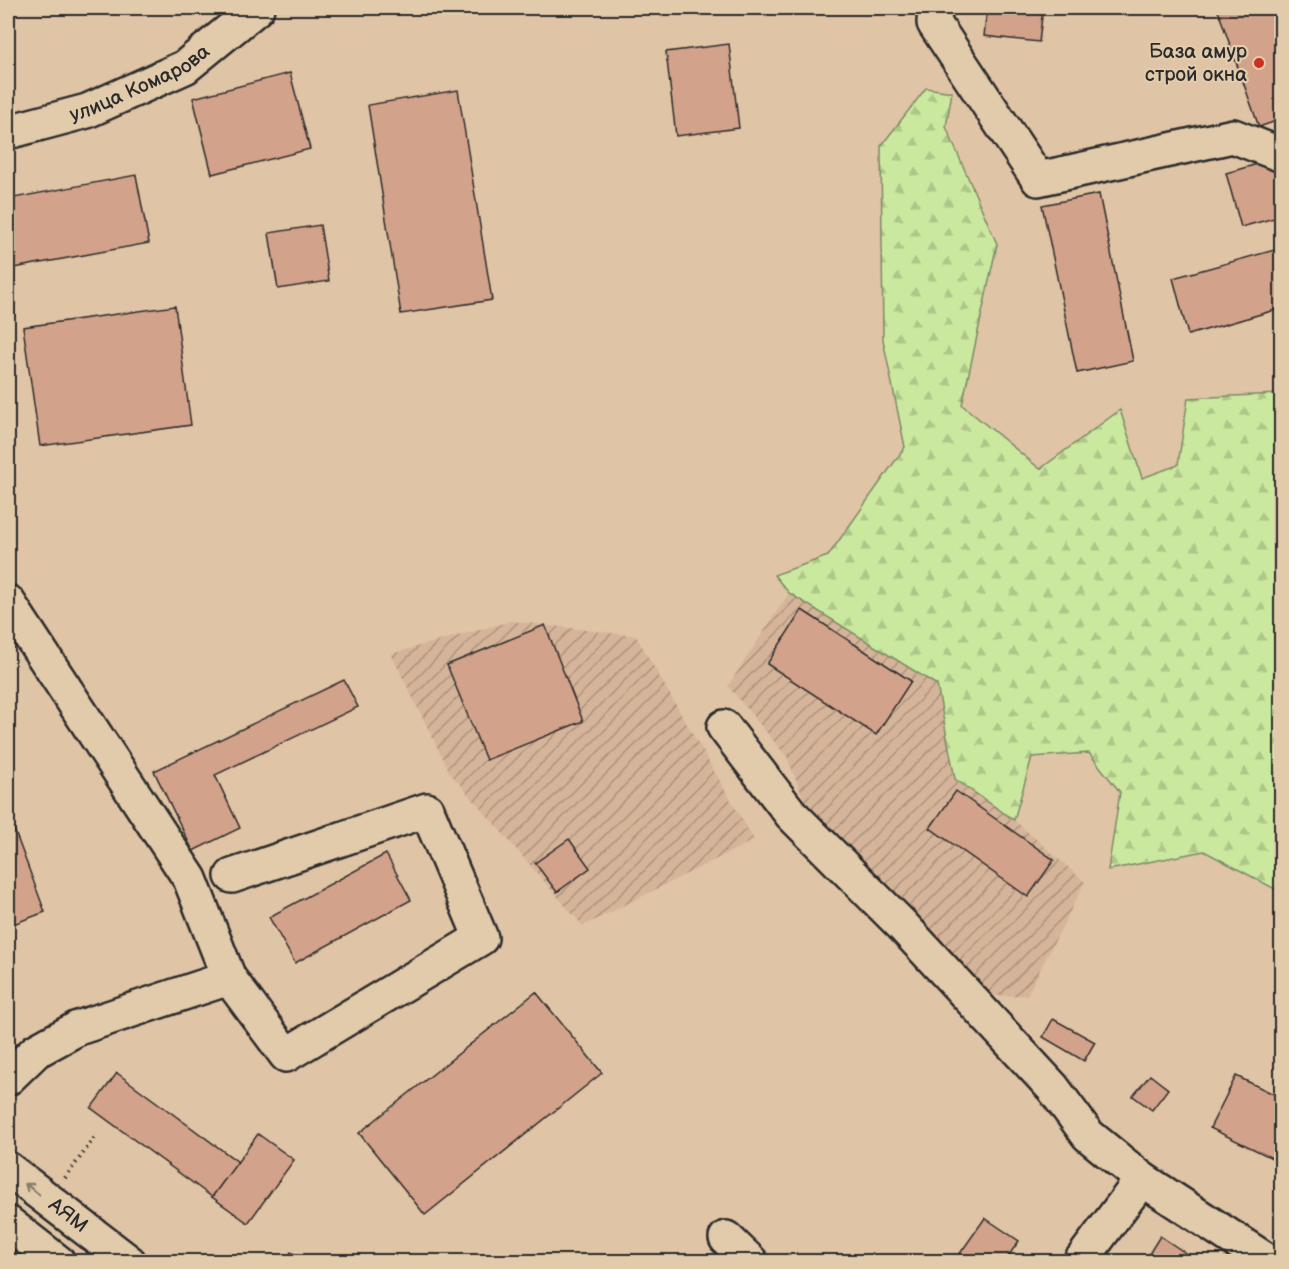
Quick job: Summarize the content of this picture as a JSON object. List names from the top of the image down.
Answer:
{
  "streets": {
    "main road": ["улица Комарова", "АЯМ"]
  },
  "places": ["База амур строй окна"]
}
